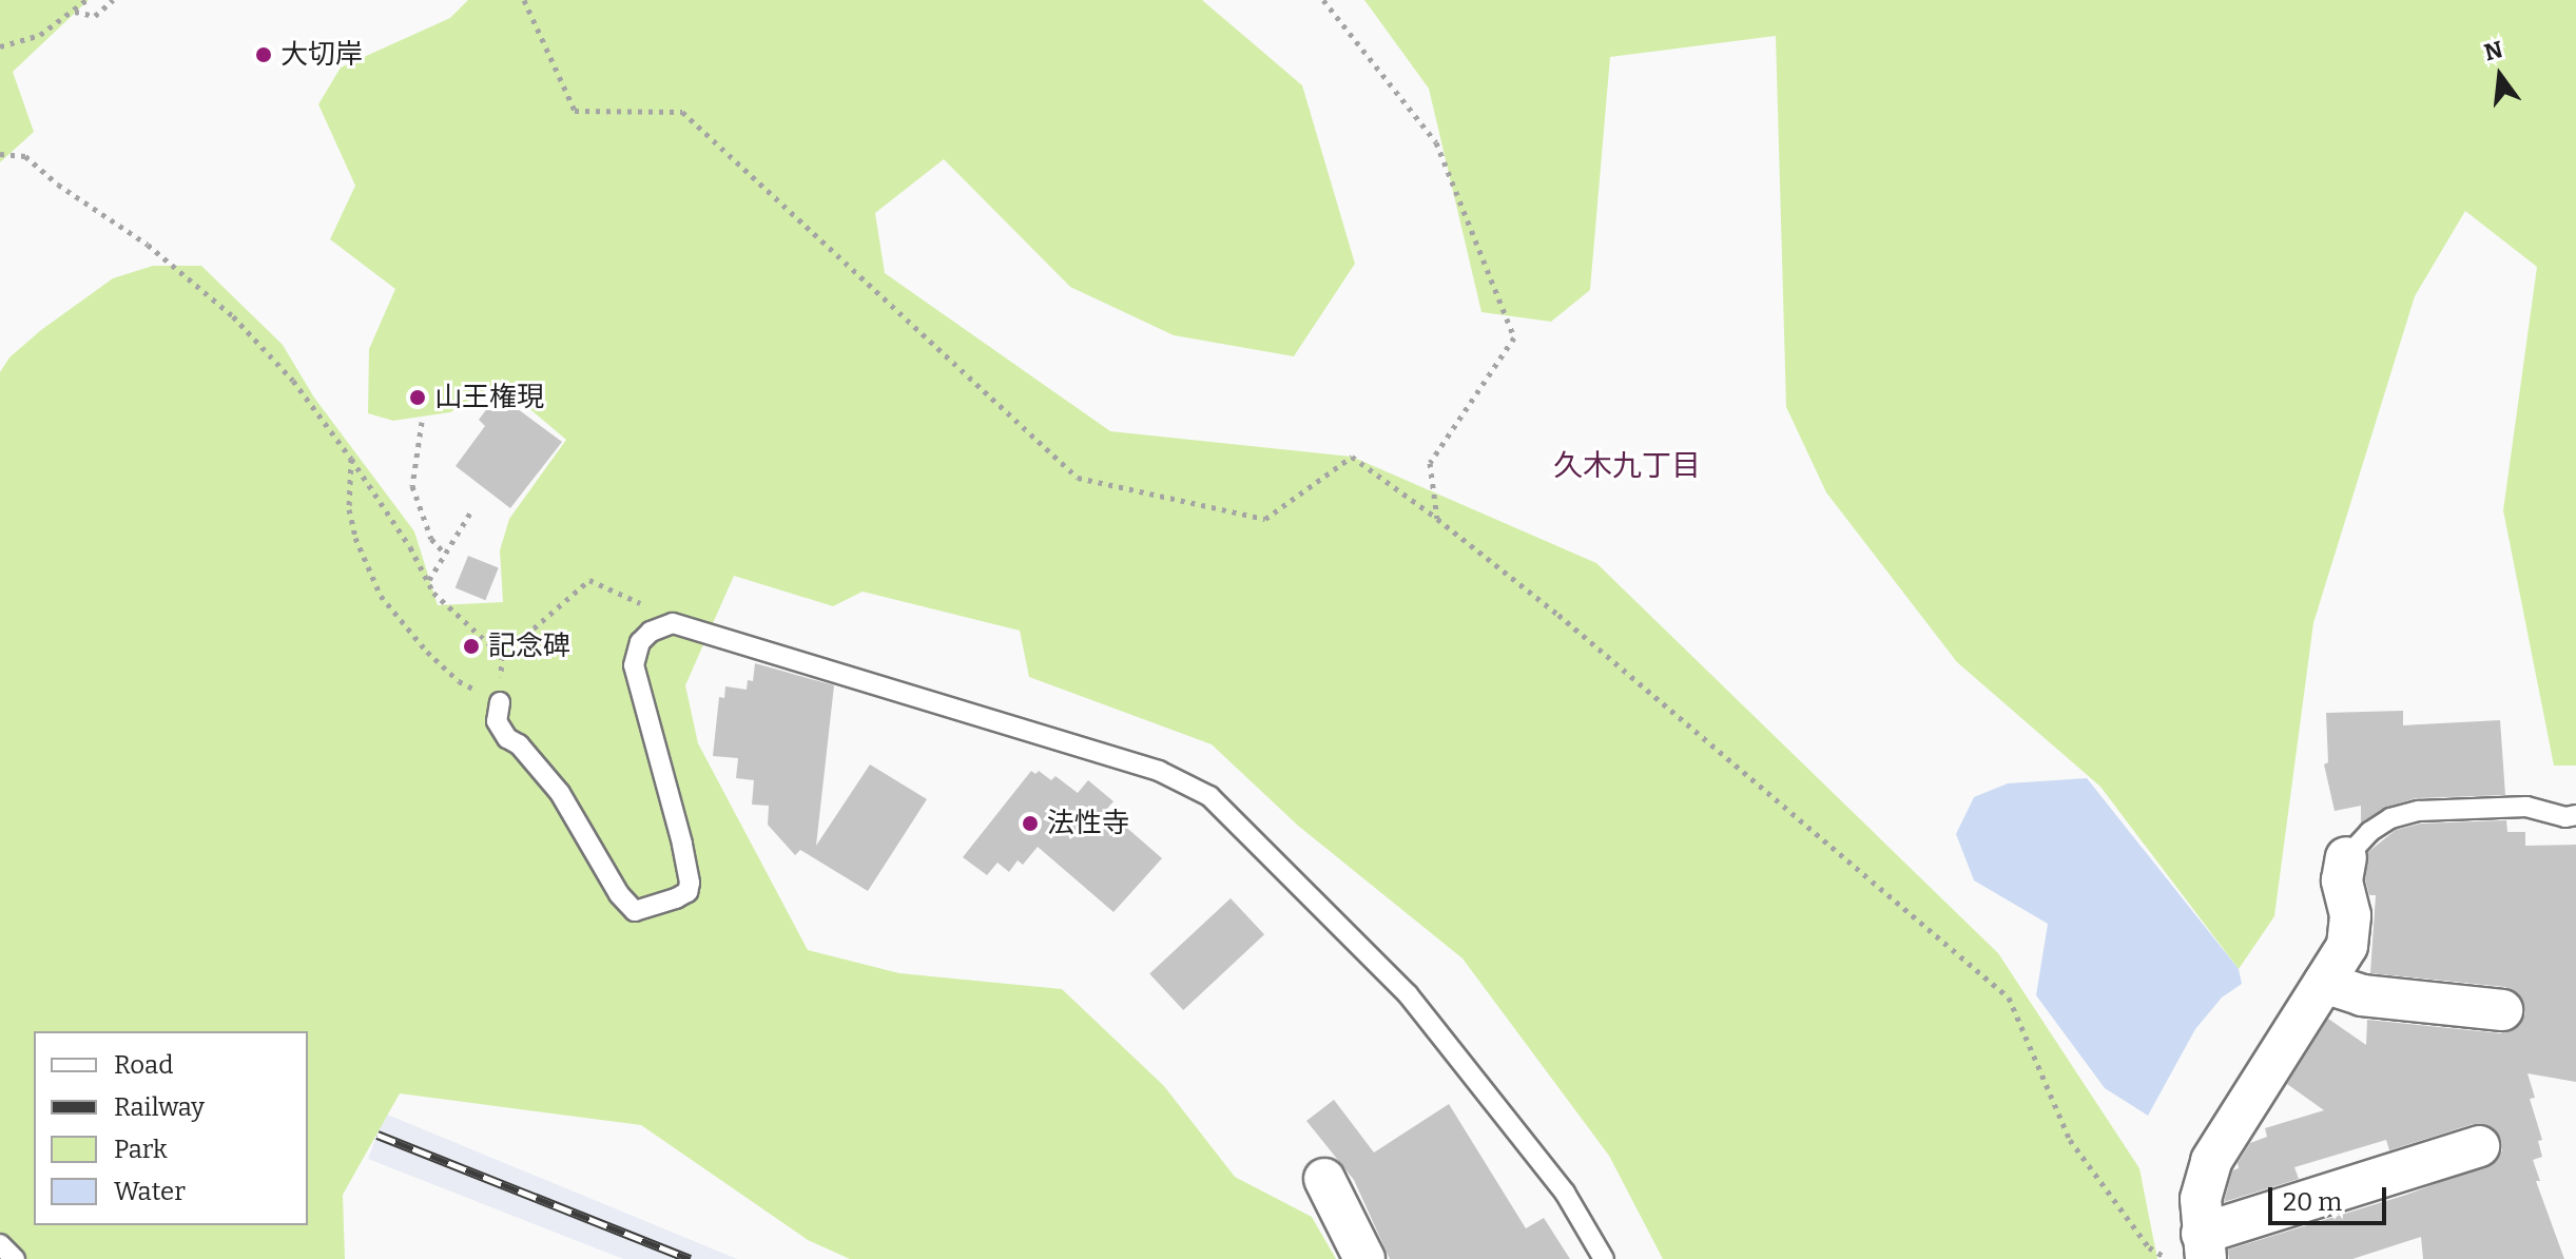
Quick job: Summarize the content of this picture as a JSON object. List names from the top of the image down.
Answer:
{
  "districts": ["久木九丁目"],
  "places": [
    "大切岸",
    "山王権現",
    "記念碑",
    "法性寺"
  ],
  "legend": [
    "Road",
    "Railway",
    "Park",
    "Water"
  ],
  "scale_bar": "20 m",
  "north": "top"
}
